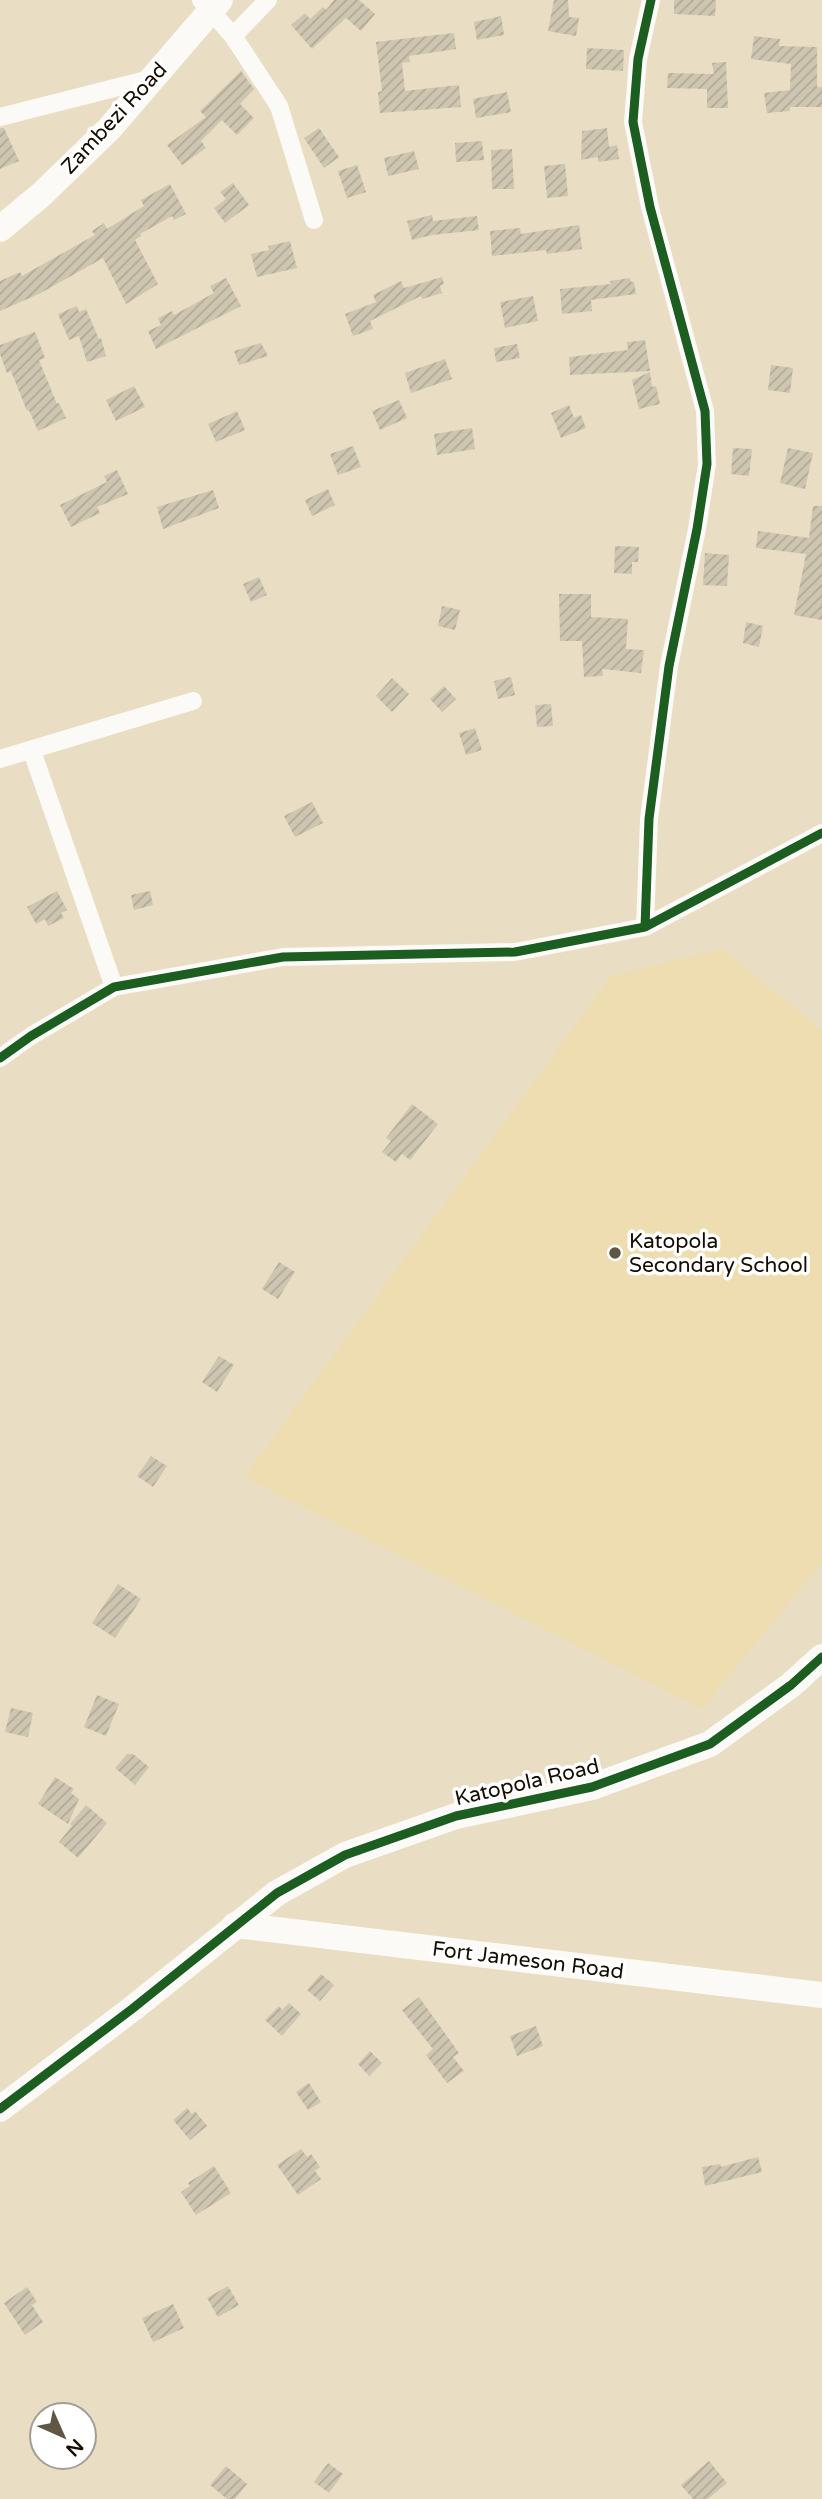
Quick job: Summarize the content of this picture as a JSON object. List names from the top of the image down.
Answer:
{
  "streets": {
    "street": ["Zambezi Road", "Katopola Road", "Fort Jameson Road"]
  },
  "crossings": [
    ["Katopola Road", "Fort Jameson Road"]
  ],
  "places": ["Katopola Secondary School"],
  "north": "bottom right"
}
